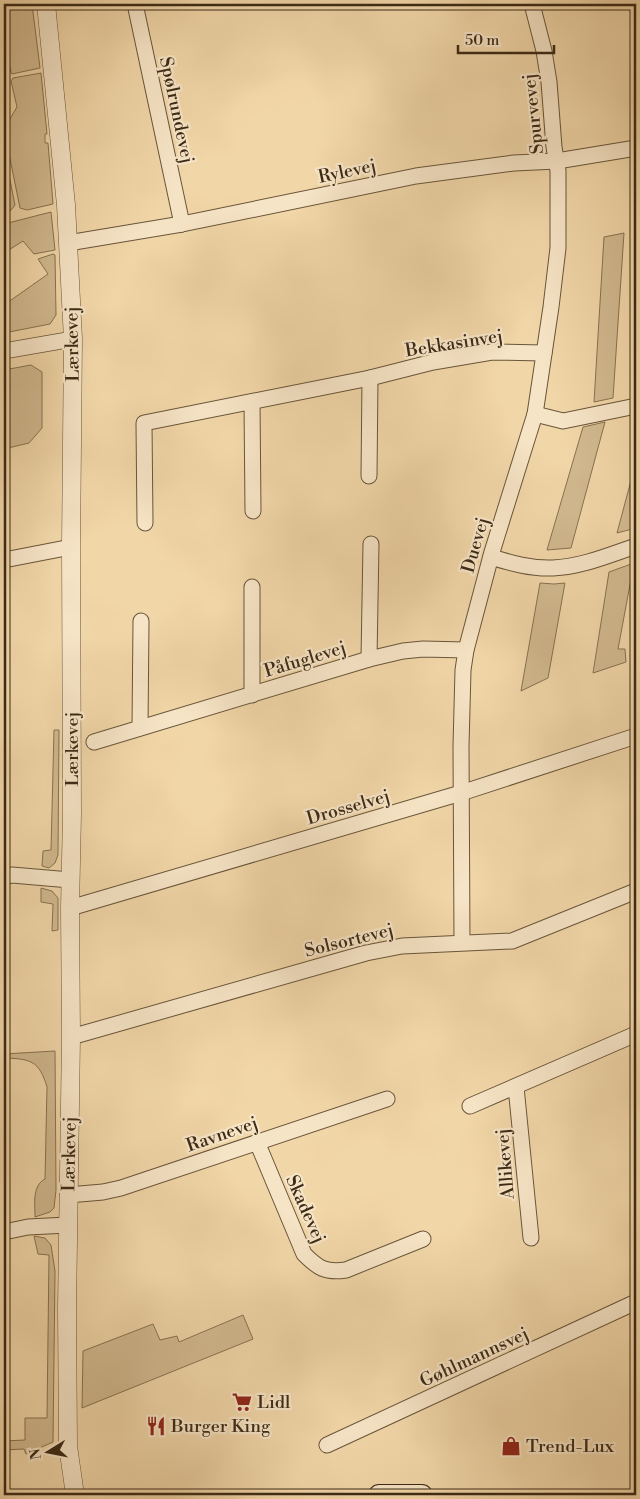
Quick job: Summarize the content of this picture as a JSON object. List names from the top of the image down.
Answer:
{
  "streets": {
    "street": [
      "Spølrundevej",
      "Spurvevej",
      "Rylevej",
      "Bekkasinvej",
      "Lærkevej",
      "Duevej",
      "Påfuglevej",
      "Drosselvej",
      "Solsortevej",
      "Ravnevej",
      "Allikevej",
      "Skadevej",
      "Gøhlmannsvej"
    ]
  },
  "crossings": [
    ["Spølrundevej", "Rylevej"],
    ["Spurvevej", "Rylevej"],
    ["Spurvevej", "Duevej"],
    ["Rylevej", "Lærkevej"],
    ["Rylevej", "Duevej"],
    ["Bekkasinvej", "Duevej"],
    ["Lærkevej", "Drosselvej"],
    ["Lærkevej", "Solsortevej"],
    ["Lærkevej", "Ravnevej"],
    ["Duevej", "Påfuglevej"],
    ["Duevej", "Drosselvej"],
    ["Duevej", "Solsortevej"],
    ["Ravnevej", "Skadevej"]
  ],
  "places": {
    "supermarket": ["Lidl"],
    "restaurant": ["Burger King"],
    "shop": ["Trend-Lux"]
  },
  "scale_bar": "50 m",
  "north": "left"
}
